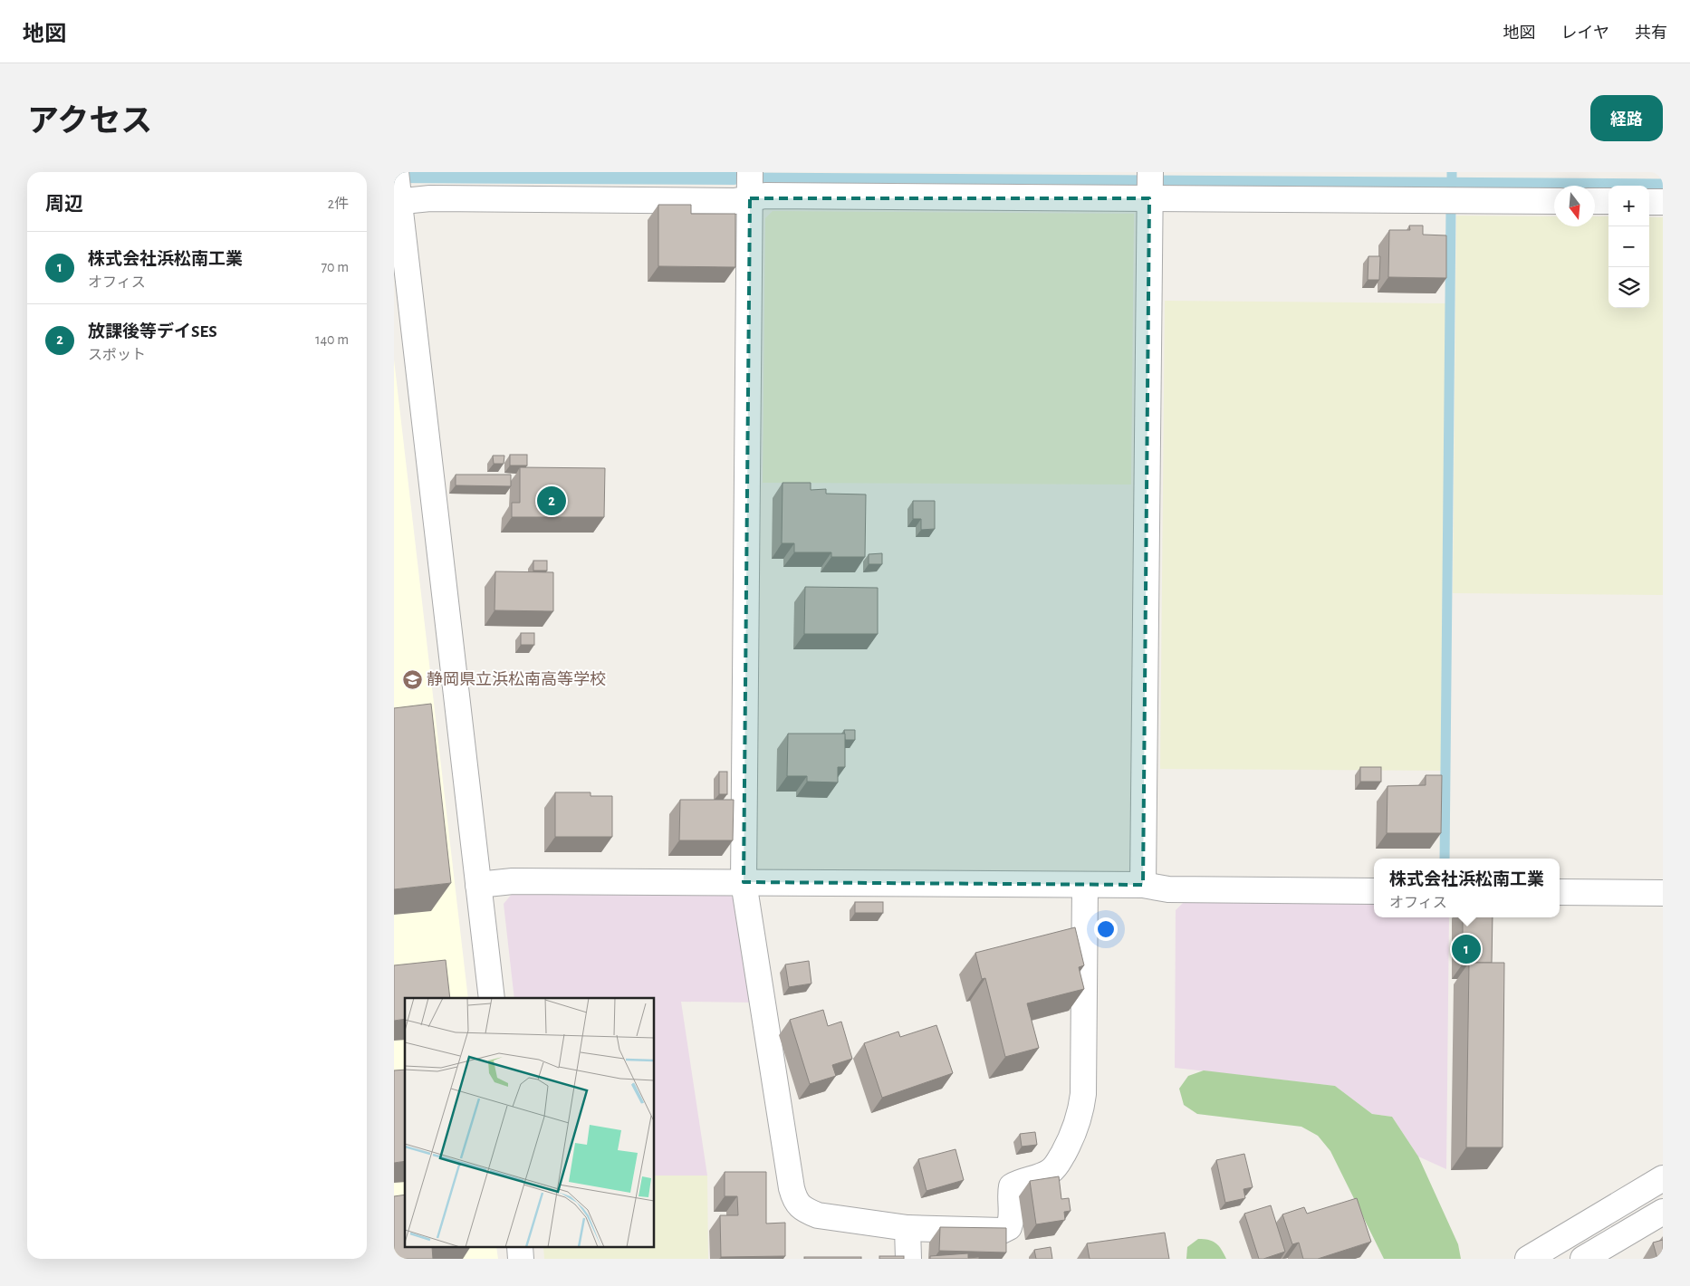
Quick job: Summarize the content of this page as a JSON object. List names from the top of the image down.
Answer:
{
  "places": {
    "school or university": ["静岡県立浜松南高等学校"]
  },
  "north": "bottom",
  "page": {
    "header": "地図",
    "nav": ["地図", "レイヤ", "共有"],
    "title": "アクセス",
    "buttons": "経路",
    "heading": ["周辺", "2件"],
    "map_buttons": ["+", "−"],
    "list": [
      {
        "mark": "1",
        "name": "株式会社浜松南工業",
        "note": "オフィス",
        "value": "70 m"
      },
      {
        "mark": "2",
        "name": "放課後等デイSES",
        "note": "スポット",
        "value": "140 m"
      }
    ],
    "pins": ["2", "1"],
    "popup": ["株式会社浜松南工業", "オフィス"]
  }
}
